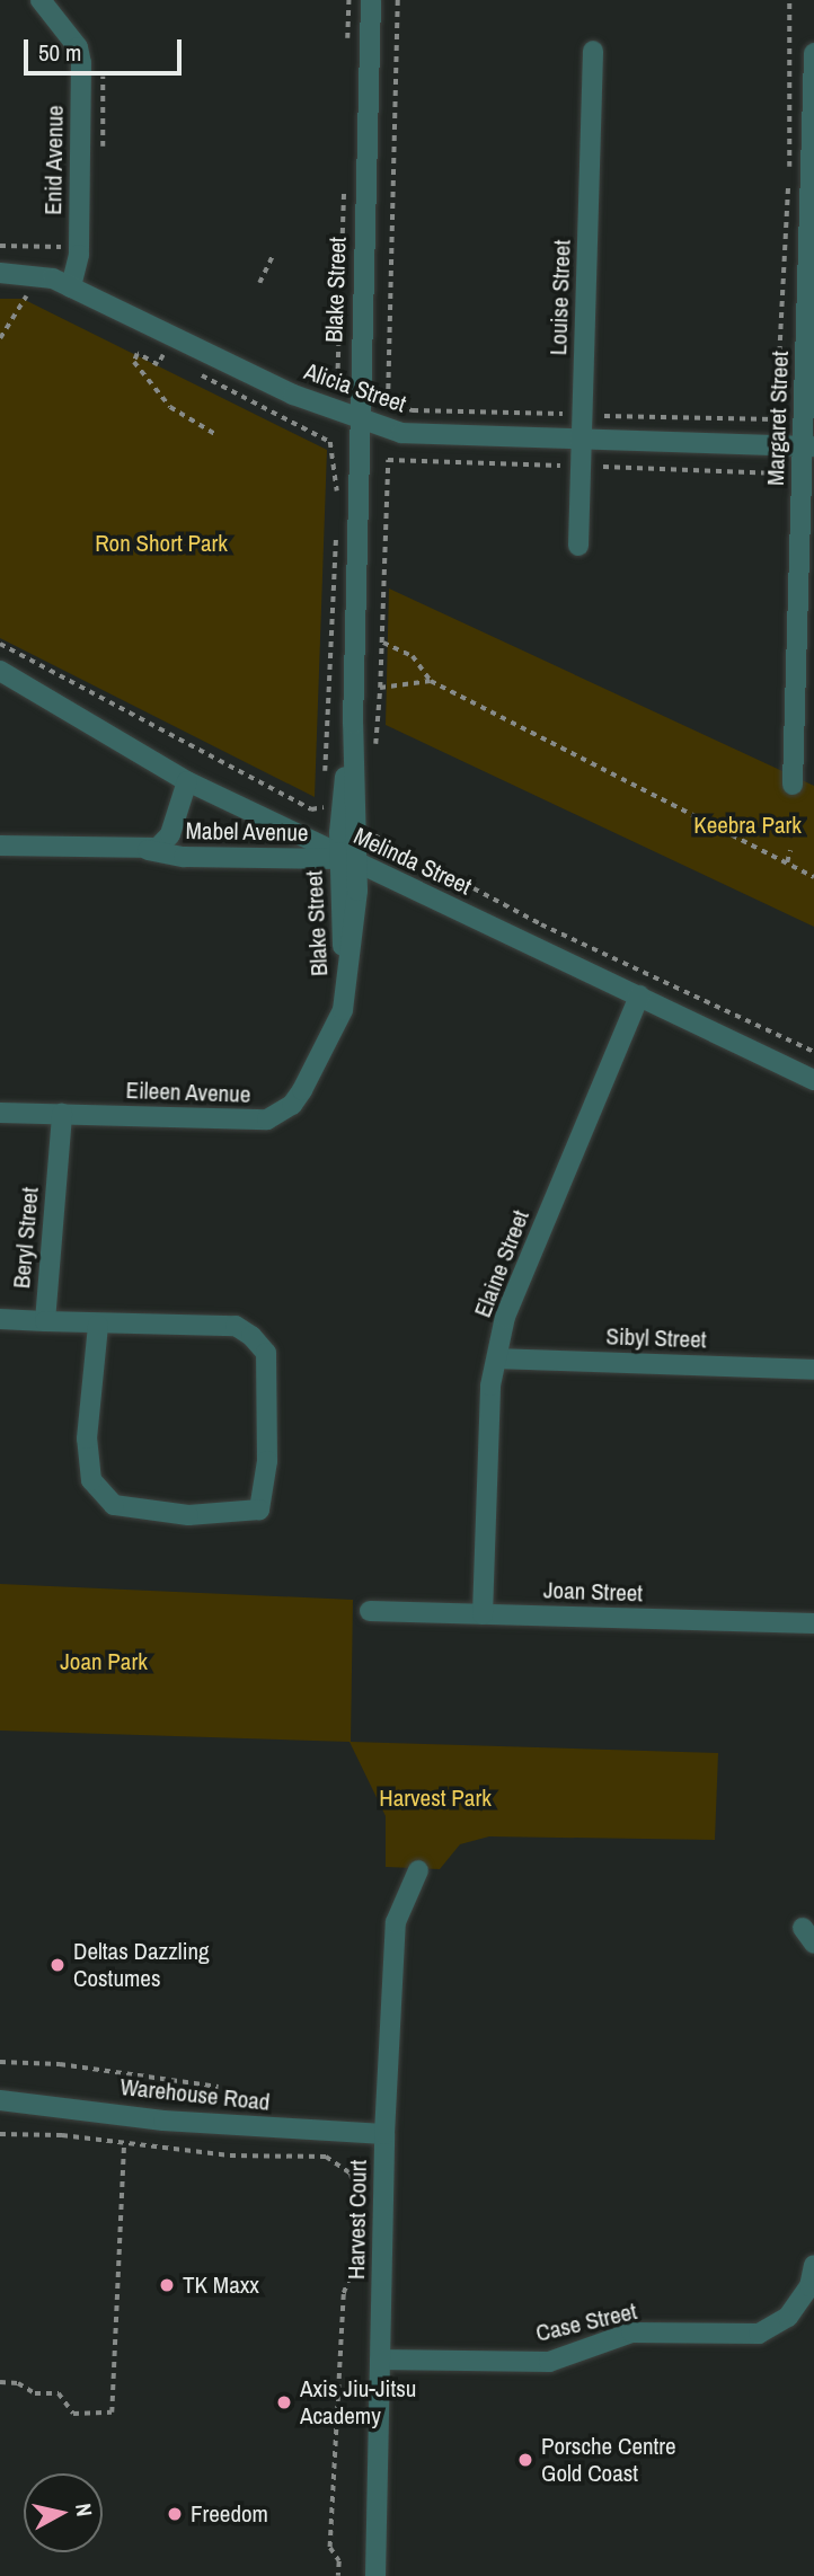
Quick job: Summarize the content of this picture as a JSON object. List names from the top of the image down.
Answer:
{
  "streets": {
    "street": [
      "Enid Avenue",
      "Blake Street",
      "Louise Street",
      "Alicia Street",
      "Margaret Street",
      "Mabel Avenue",
      "Melinda Street",
      "Eileen Avenue",
      "Beryl Street",
      "Elaine Street",
      "Sibyl Street",
      "Joan Street",
      "Warehouse Road",
      "Harvest Court",
      "Case Street"
    ]
  },
  "crossings": [
    ["Enid Avenue", "Alicia Street"],
    ["Blake Street", "Alicia Street"],
    ["Blake Street", "Mabel Avenue"],
    ["Blake Street", "Melinda Street"],
    ["Blake Street", "Eileen Avenue"],
    ["Louise Street", "Alicia Street"],
    ["Alicia Street", "Margaret Street"],
    ["Mabel Avenue", "Melinda Street"],
    ["Melinda Street", "Elaine Street"],
    ["Eileen Avenue", "Beryl Street"],
    ["Elaine Street", "Sibyl Street"],
    ["Elaine Street", "Joan Street"],
    ["Warehouse Road", "Harvest Court"],
    ["Harvest Court", "Case Street"]
  ],
  "parks": [
    "Ron Short Park",
    "Keebra Park",
    "Joan Park",
    "Harvest Park"
  ],
  "places": [
    "Deltas Dazzling Costumes",
    "TK Maxx",
    "Axis Jiu-Jitsu Academy",
    "Porsche Centre Gold Coast",
    "Freedom"
  ],
  "scale_bar": "50 m",
  "north": "right"
}
